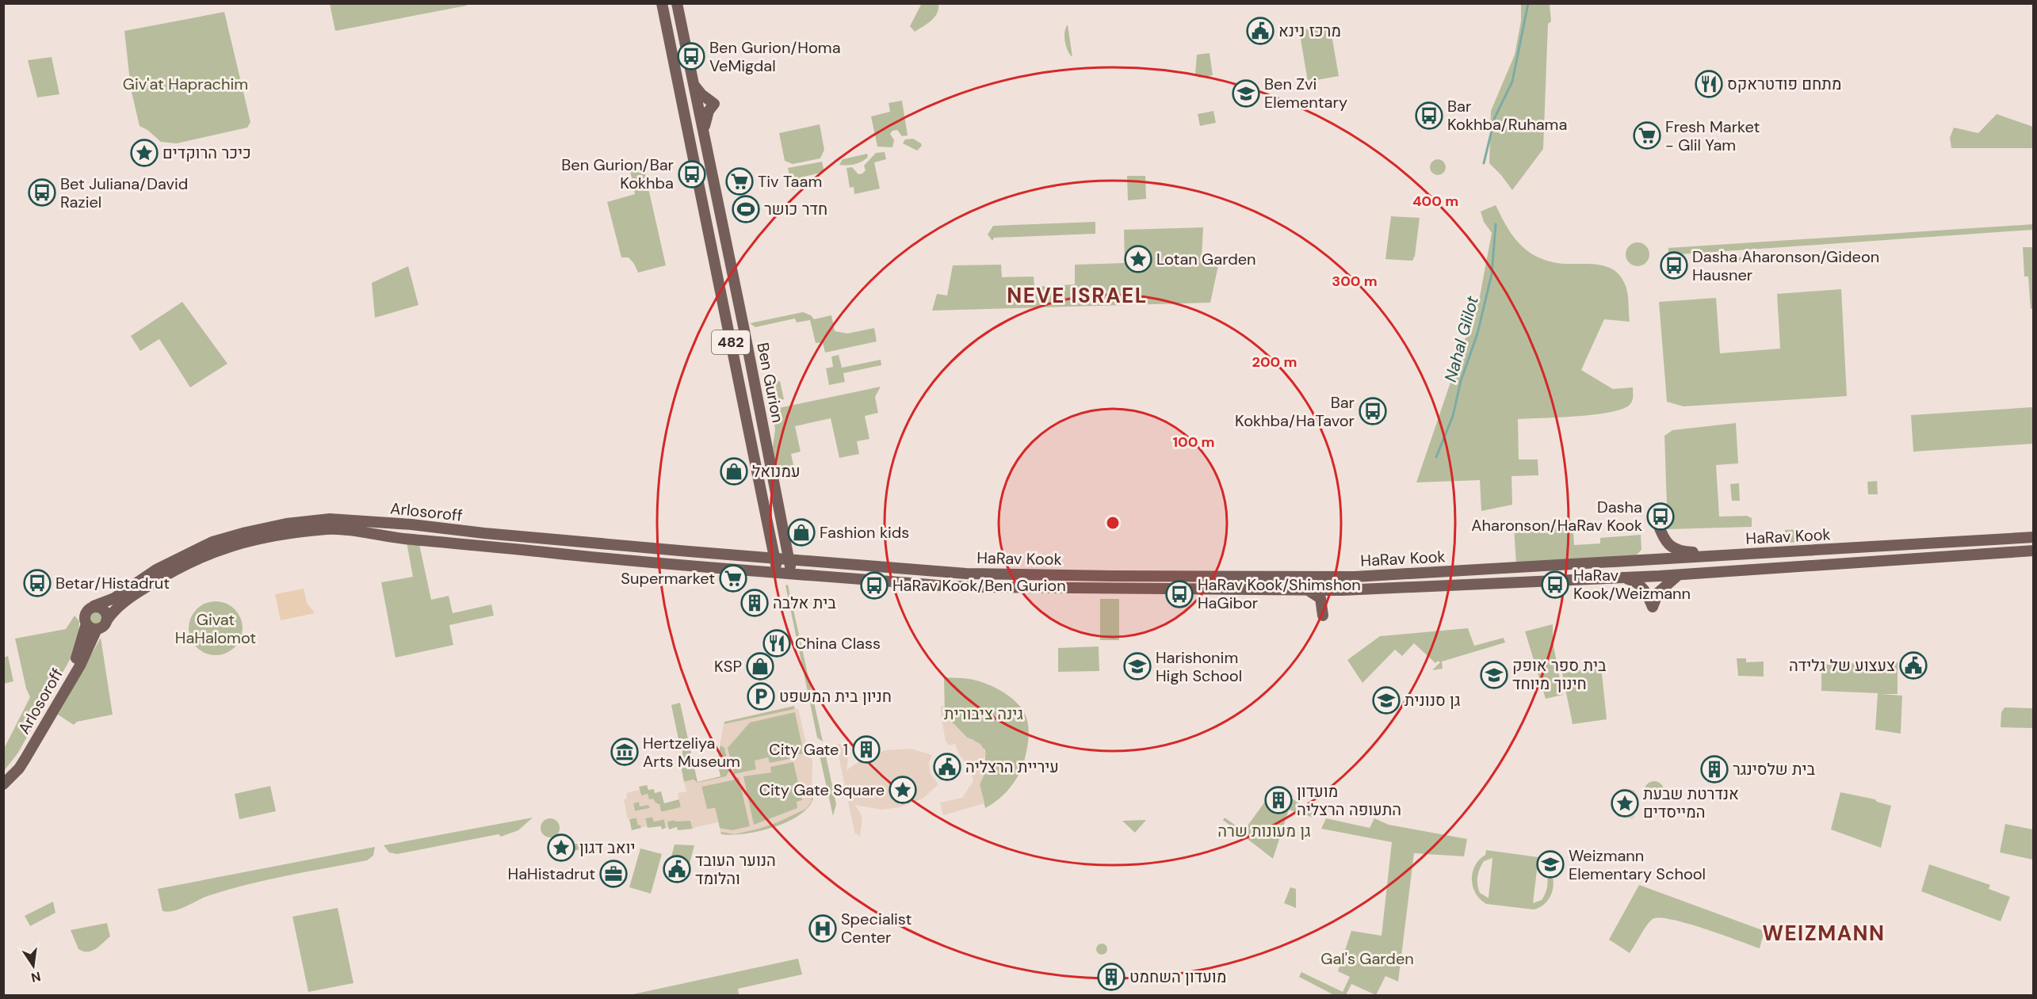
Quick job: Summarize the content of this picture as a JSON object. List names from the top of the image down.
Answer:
{
  "streets": {
    "main road": [
      "482",
      "Ben Gurion",
      "Arlosoroff",
      "HaRav Kook"
    ]
  },
  "crossings": [
    ["Ben Gurion", "Arlosoroff"],
    ["Ben Gurion", "HaRav Kook"],
    ["Arlosoroff", "HaRav Kook"]
  ],
  "districts": ["NEVE ISRAEL", "WEIZMANN"],
  "water": ["Nahal Glilot"],
  "parks": [
    "Giv'at Haprachim",
    "Givat HaHalomot",
    "גינה ציבורית",
    "גן מעונות שרה",
    "Gal's Garden"
  ],
  "places": {
    "public building": [
      "מרכז נינא",
      "צעצוע של גלידה",
      "עיריית הרצליה",
      "הנוער העובד והלומד"
    ],
    "bus stop": [
      "Ben Gurion/Homa VeMigdal",
      "Bar Kokhba/Ruhama",
      "Ben Gurion/Bar Kokhba",
      "Bet Juliana/David Raziel",
      "Dasha Aharonson/Gideon Hausner",
      "Bar Kokhba/HaTavor",
      "Dasha Aharonson/HaRav Kook",
      "Betar/Histadrut",
      "HaRav Kook/Weizmann",
      "HaRav Kook/Ben Gurion",
      "HaRav Kook/Shimshon HaGibor"
    ],
    "restaurant": ["מתחם פודטראקס", "China Class"],
    "school or university": [
      "Ben Zvi Elementary",
      "Harishonim High School",
      "בית ספר אופק חינוך מיוחד",
      "גן סנונית",
      "Weizmann Elementary School"
    ],
    "supermarket": ["Fresh Market - Glil Yam", "Tiv Taam", "Supermarket"],
    "place": [
      "כיכר הרוקדים",
      "Lotan Garden",
      "City Gate Square",
      "אנדרטת שבעת המייסדים",
      "יואב דגון"
    ],
    "sports": ["חדר כושר"],
    "shop": ["עמנואל", "Fashion kids", "KSP"],
    "building": [
      "בית אלבה",
      "City Gate 1",
      "בית שלסינגר",
      "מועדון התעופה הרצליה",
      "מועדון השחמט"
    ],
    "parking": ["חניון בית המשפט"],
    "museum": ["Hertzeliya Arts Museum"],
    "office": ["HaHistadrut"],
    "hospital": ["Specialist Center"]
  },
  "north": "bottom",
  "rings": [
    "400 m",
    "300 m",
    "200 m",
    "100 m"
  ]
}
